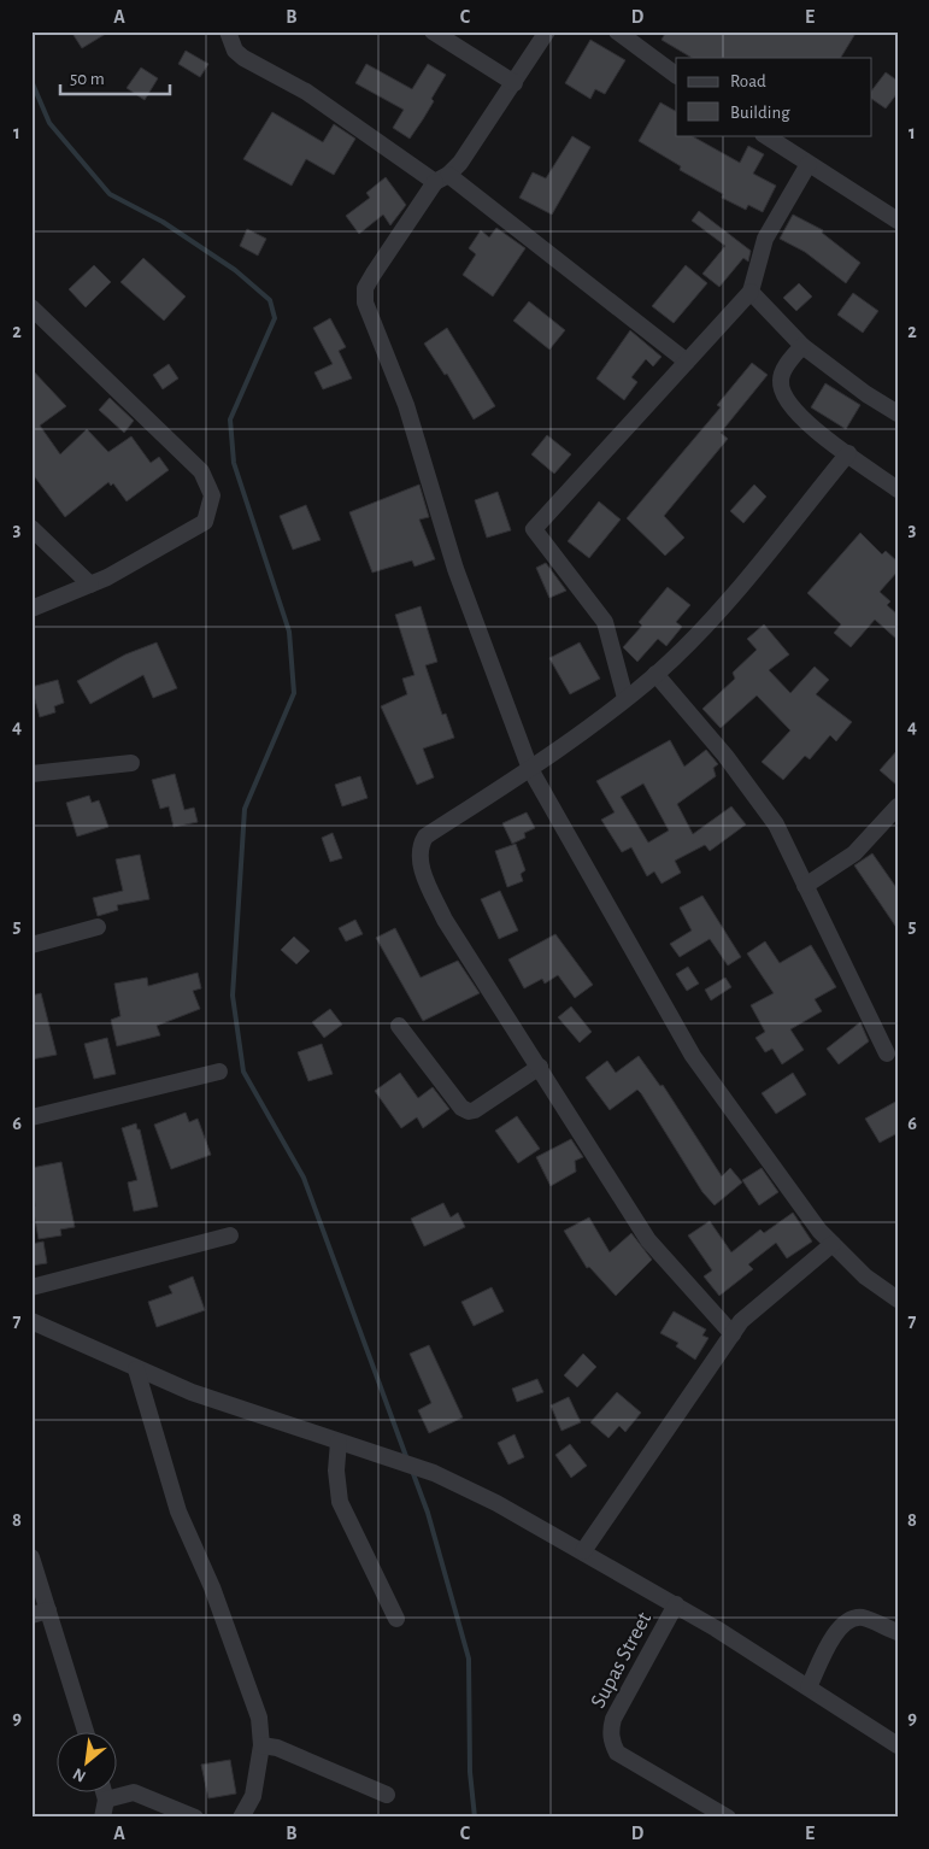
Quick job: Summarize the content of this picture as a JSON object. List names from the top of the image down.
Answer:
{
  "streets": {
    "street": ["Supas Street"]
  },
  "legend": ["Road", "Building"],
  "scale_bar": "50 m",
  "north": "bottom left",
  "grid": {
    "columns": [
      "A",
      "B",
      "C",
      "D",
      "E"
    ],
    "rows": [
      "1",
      "2",
      "3",
      "4",
      "5",
      "6",
      "7",
      "8",
      "9"
    ]
  }
}
